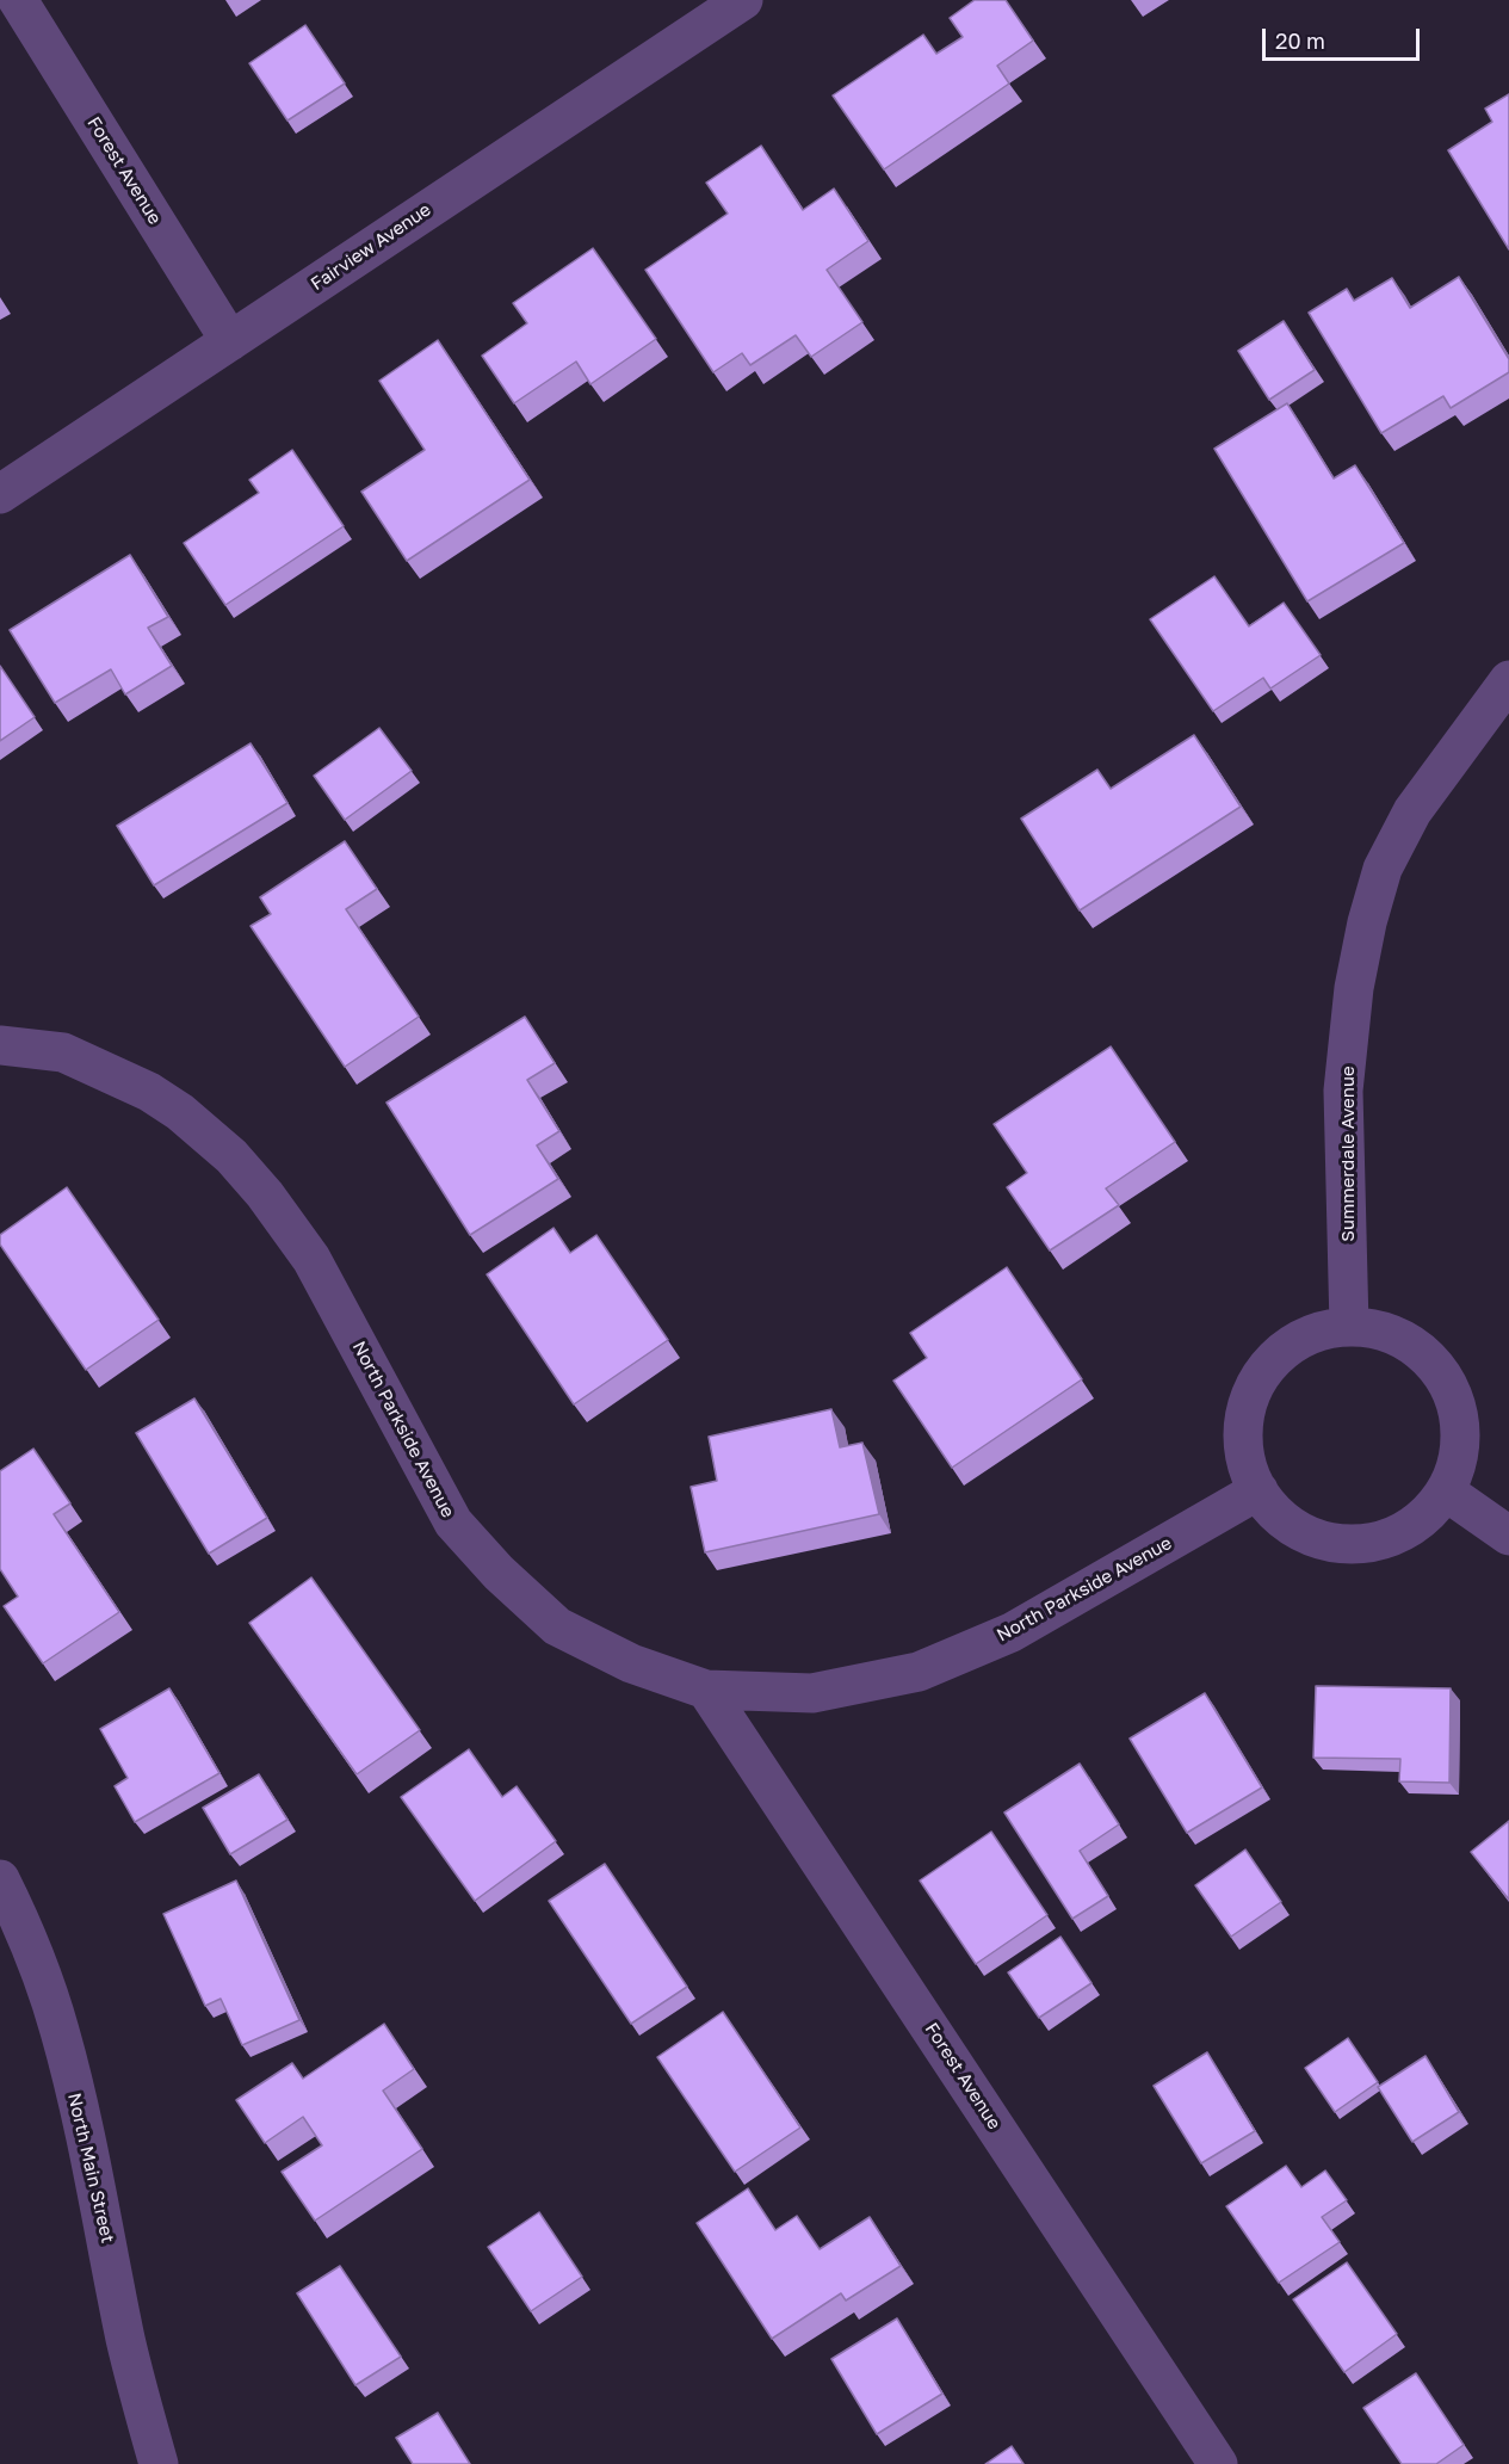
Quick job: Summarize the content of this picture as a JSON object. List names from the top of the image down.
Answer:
{
  "streets": {
    "street": [
      "Forest Avenue",
      "Fairview Avenue",
      "Summerdale Avenue",
      "North Parkside Avenue",
      "North Main Street"
    ]
  },
  "crossings": [
    ["Forest Avenue", "Fairview Avenue"],
    ["Forest Avenue", "North Parkside Avenue"],
    ["Summerdale Avenue", "North Parkside Avenue"]
  ],
  "scale_bar": "20 m"
}
